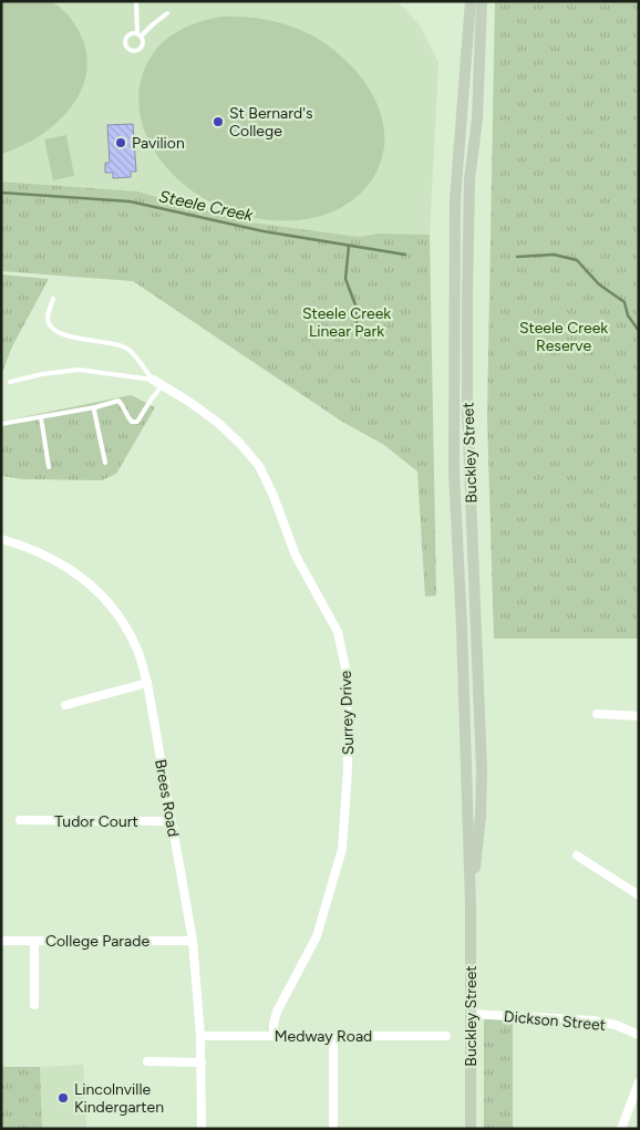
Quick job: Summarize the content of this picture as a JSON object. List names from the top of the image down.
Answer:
{
  "streets": {
    "main road": ["Buckley Street"],
    "street": [
      "Surrey Drive",
      "Brees Road",
      "Tudor Court",
      "College Parade",
      "Dickson Street",
      "Medway Road"
    ]
  },
  "crossings": [
    ["Buckley Street", "Dickson Street"],
    ["Surrey Drive", "Medway Road"],
    ["Brees Road", "Tudor Court"],
    ["Brees Road", "College Parade"],
    ["Brees Road", "Medway Road"]
  ],
  "water": ["Steele Creek"],
  "parks": ["Steele Creek Linear Park", "Steele Creek Reserve"],
  "places": ["St Bernard's College", "Pavilion", "Lincolnville Kindergarten"]
}
